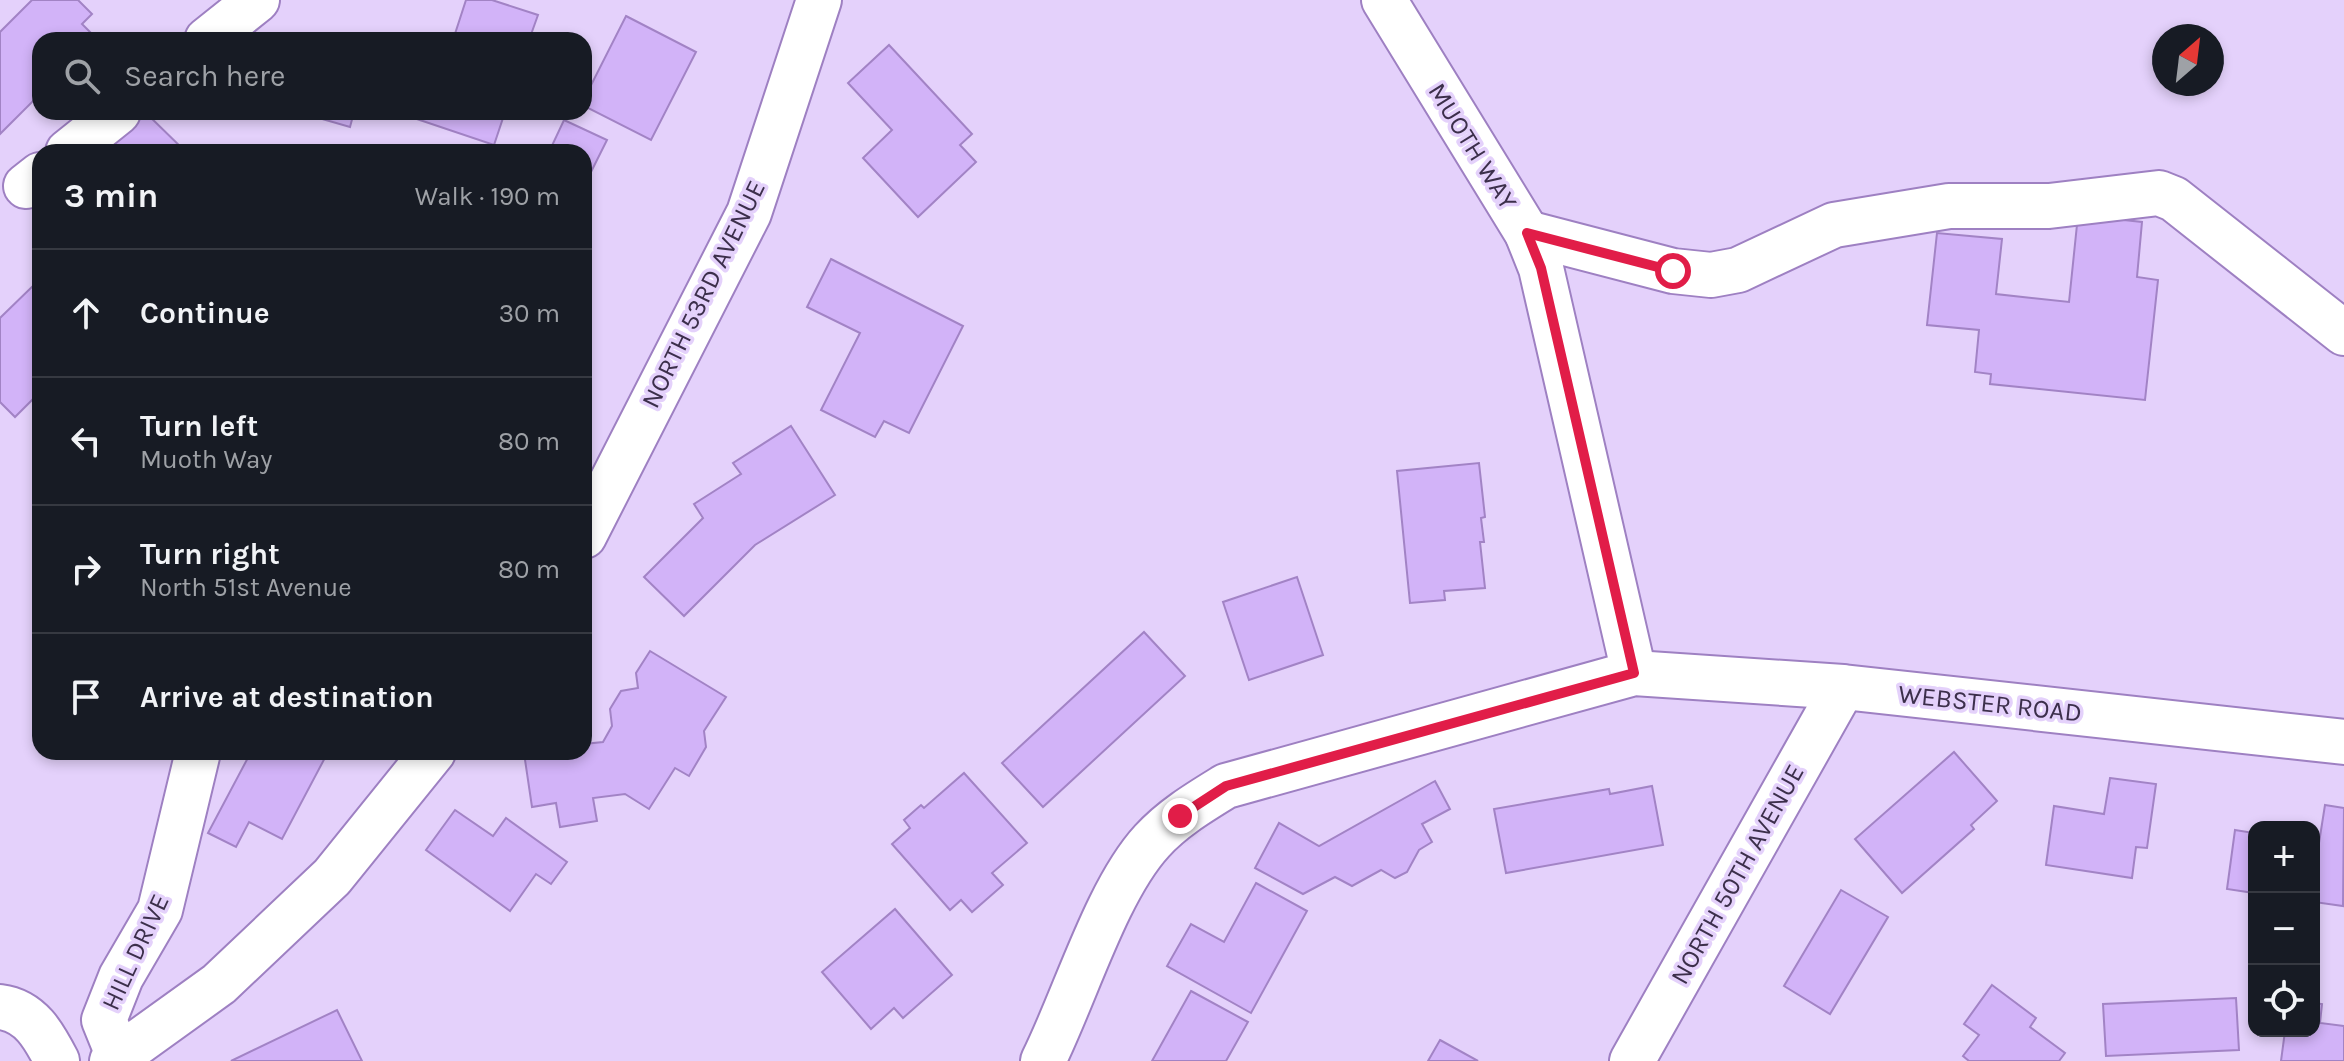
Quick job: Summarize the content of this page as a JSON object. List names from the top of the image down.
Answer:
{
  "streets": {
    "street": [
      "MUOTH WAY",
      "NORTH 53RD AVENUE",
      "WEBSTER ROAD",
      "NORTH 50TH AVENUE",
      "HILL DRIVE"
    ]
  },
  "crossings": [
    ["MUOTH WAY", "WEBSTER ROAD"],
    ["WEBSTER ROAD", "NORTH 50TH AVENUE"]
  ],
  "north": "top right",
  "page": {
    "search": "Search here",
    "heading": ["3 min", "Walk · 190 m"],
    "list": [
      ["Continue", "30 m"],
      ["Turn left", "Muoth Way", "80 m"],
      ["Turn right", "North 51st Avenue", "80 m"],
      "Arrive at destination"
    ],
    "map_buttons": ["+", "−"]
  }
}
